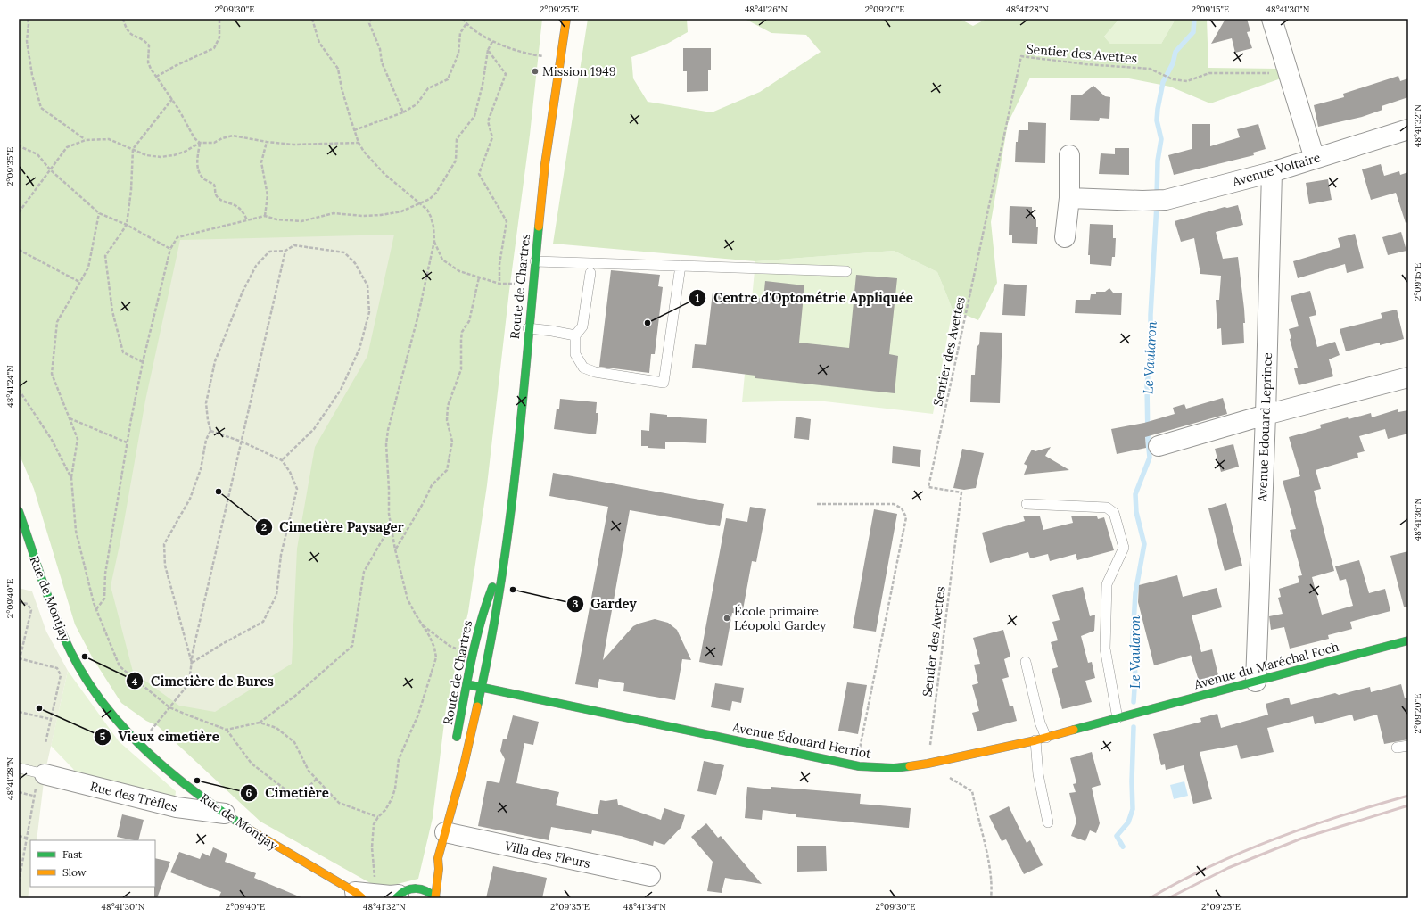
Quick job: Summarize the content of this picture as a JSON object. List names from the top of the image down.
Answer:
{
  "streets": {
    "street": [
      "Avenue Voltaire",
      "Route de Chartres",
      "Avenue Edouard Leprince",
      "Rue de Montjay",
      "Avenue du Maréchal Foch",
      "Avenue Édouard Herriot",
      "Rue des Trèfles",
      "Villa des Fleurs"
    ],
    "path": ["Sentier des Avettes"]
  },
  "crossings": [
    ["Sentier des Avettes", "Avenue Édouard Herriot"],
    ["Avenue Voltaire", "Avenue Edouard Leprince"],
    ["Route de Chartres", "Avenue Édouard Herriot"],
    ["Route de Chartres", "Villa des Fleurs"],
    ["Avenue Edouard Leprince", "Avenue du Maréchal Foch"],
    ["Rue de Montjay", "Rue des Trèfles"],
    ["Avenue du Maréchal Foch", "Avenue Édouard Herriot"]
  ],
  "water": ["Le Vaularon"],
  "places": [
    "Mission 1949",
    "Centre d'Optométrie Appliquée",
    "Cimetière Paysager",
    "Gardey",
    "École primaire Léopold Gardey",
    "Cimetière de Bures",
    "Vieux cimetière",
    "Cimetière"
  ],
  "legend": ["Fast", "Slow"],
  "coordinates": [
    "2°09'30\"E",
    "2°09'25\"E",
    "48°41'26\"N",
    "2°09'20\"E",
    "48°41'28\"N",
    "2°09'15\"E",
    "48°41'30\"N",
    "48°41'32\"N",
    "2°09'35\"E",
    "48°41'24\"N",
    "48°41'36\"N",
    "2°09'40\"E",
    "48°41'34\"N"
  ]
}
